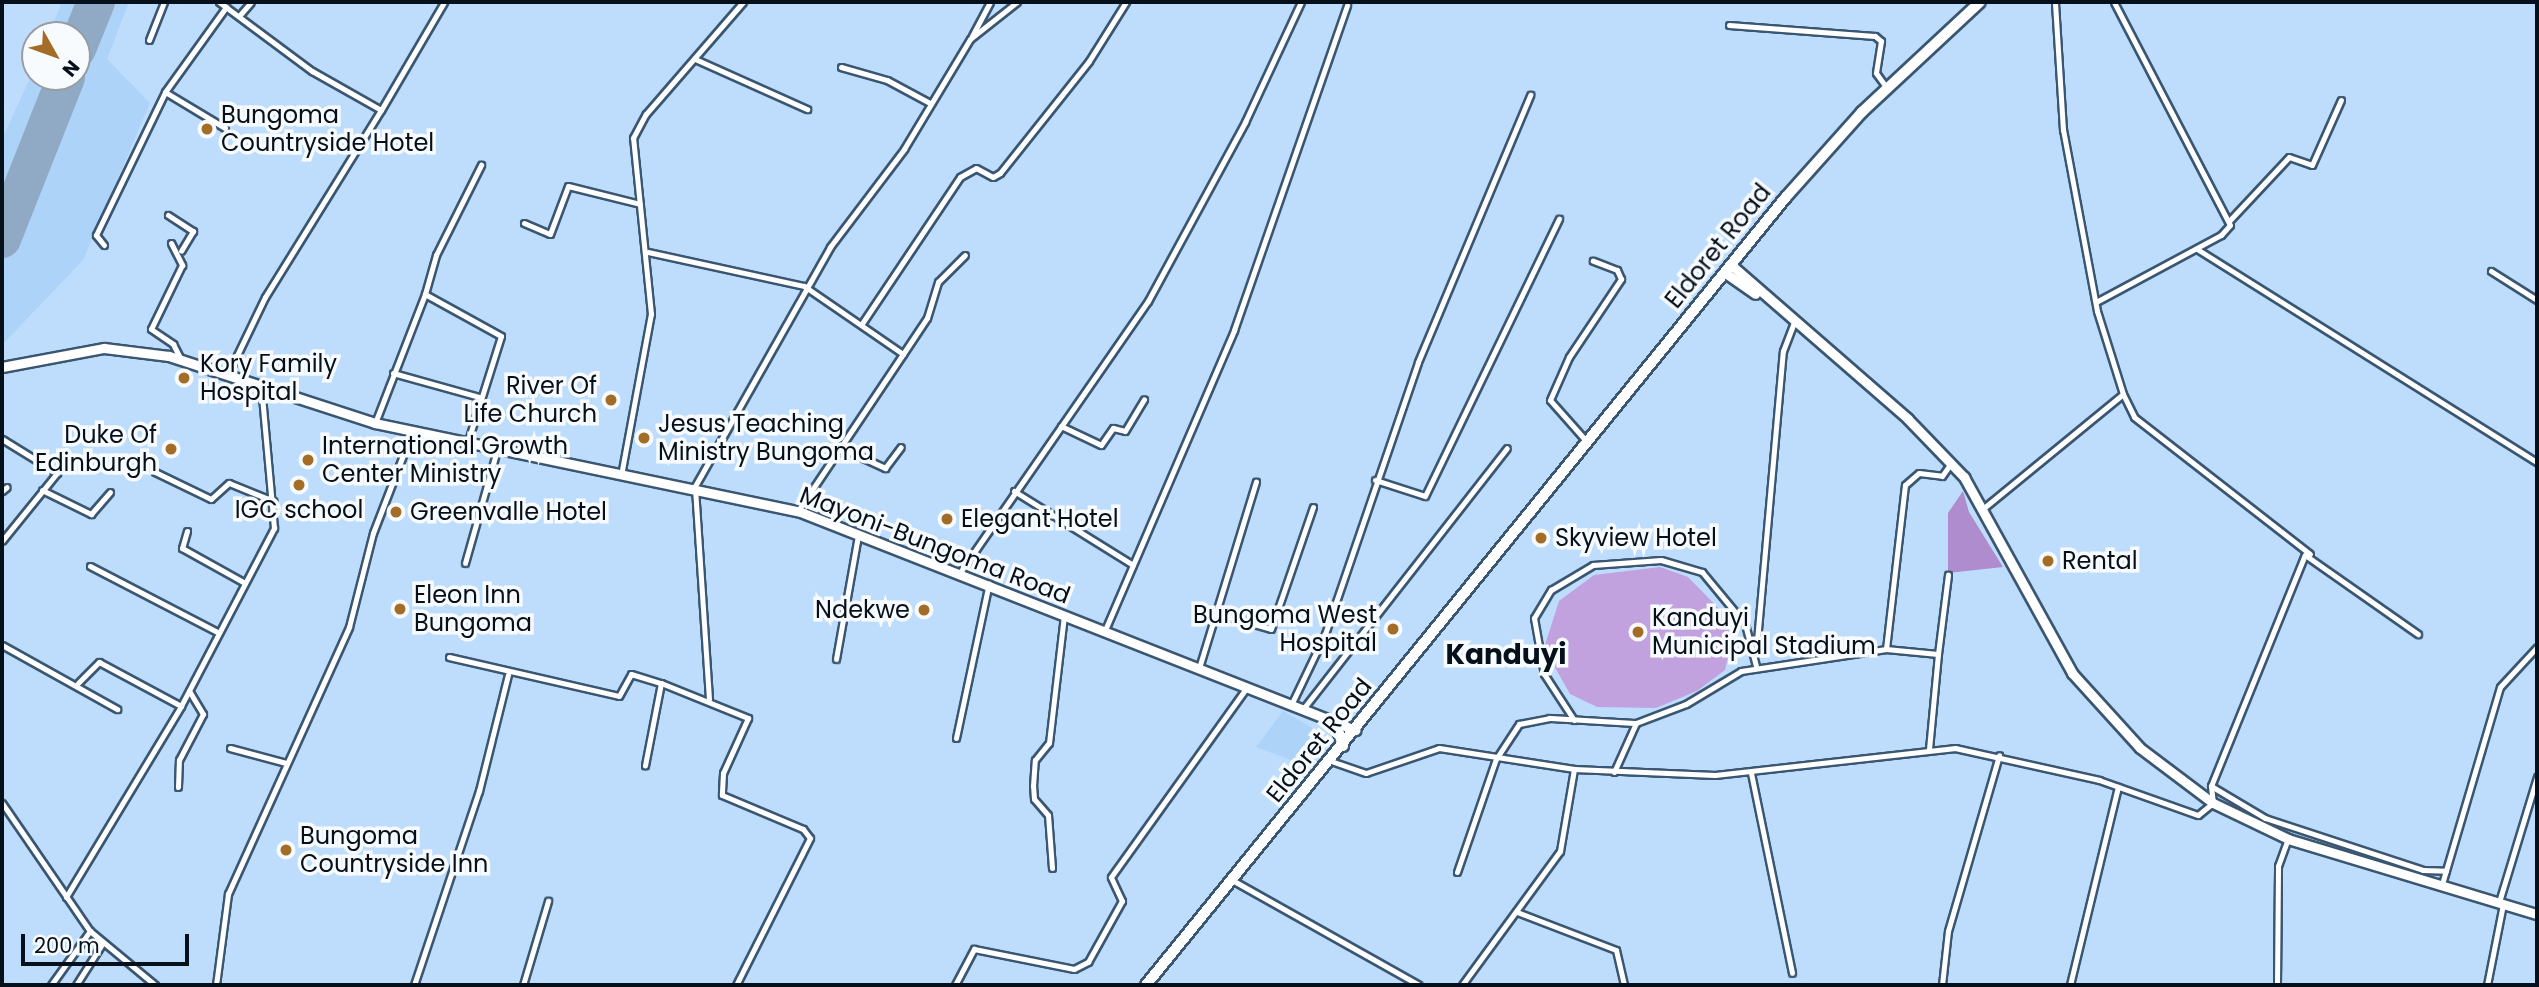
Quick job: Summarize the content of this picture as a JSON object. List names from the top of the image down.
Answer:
{
  "streets": {
    "highway": ["Eldoret Road"],
    "main road": ["Mayoni-Bungoma Road"]
  },
  "districts": ["Kanduyi"],
  "places": [
    "Bungoma Countryside Hotel",
    "Kory Family Hospital",
    "River Of Life Church",
    "Jesus Teaching Ministry Bungoma",
    "Duke Of Edinburgh",
    "International Growth Center Ministry",
    "IGC school",
    "Greenvalle Hotel",
    "Elegant Hotel",
    "Skyview Hotel",
    "Rental",
    "Eleon Inn Bungoma",
    "Ndekwe",
    "Bungoma West Hospital",
    "Kanduyi Municipal Stadium",
    "Bungoma Countryside Inn"
  ],
  "scale_bar": "200 m",
  "north": "bottom right"
}
